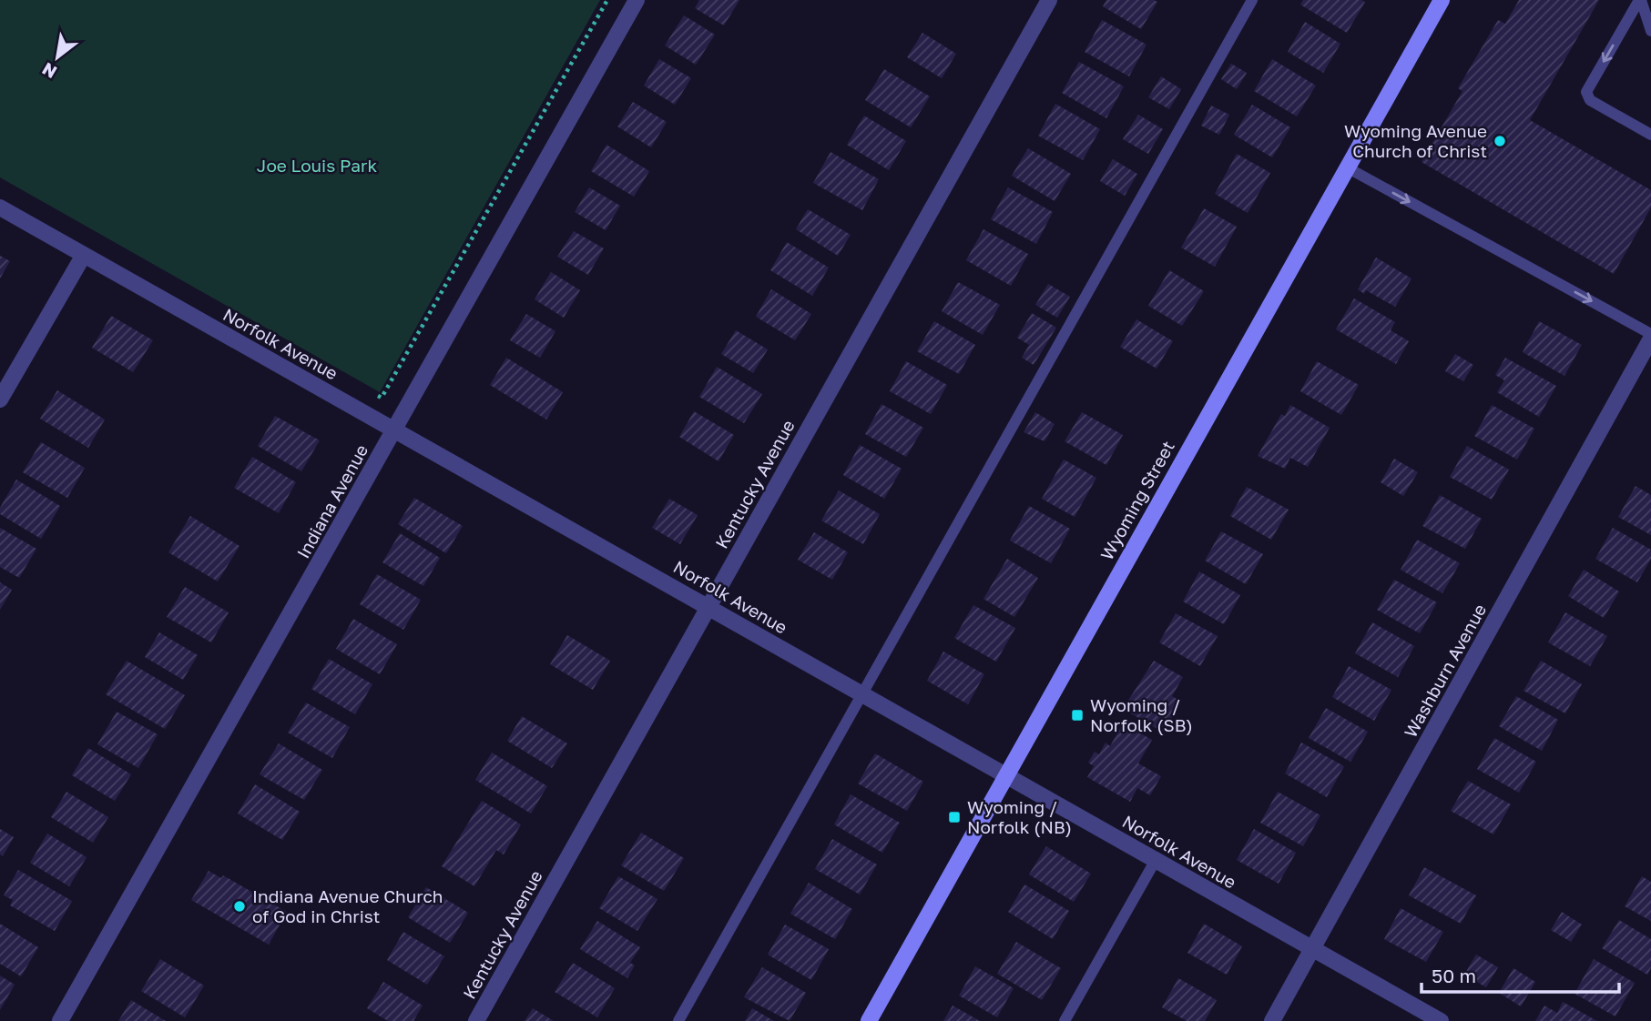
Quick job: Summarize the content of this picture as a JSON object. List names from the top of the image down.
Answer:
{
  "streets": {
    "street": [
      "Norfolk Avenue",
      "Kentucky Avenue",
      "Wyoming Street",
      "Indiana Avenue",
      "Washburn Avenue"
    ]
  },
  "crossings": [
    ["Norfolk Avenue", "Kentucky Avenue"],
    ["Norfolk Avenue", "Wyoming Street"],
    ["Norfolk Avenue", "Indiana Avenue"],
    ["Norfolk Avenue", "Washburn Avenue"]
  ],
  "parks": ["Joe Louis Park"],
  "places": {
    "other": ["Wyoming Avenue Church of Christ", "Indiana Avenue Church of God in Christ"],
    "transit": ["Wyoming / Norfolk (SB)", "Wyoming / Norfolk (NB)"]
  },
  "scale_bar": "50 m",
  "north": "bottom left"
}
